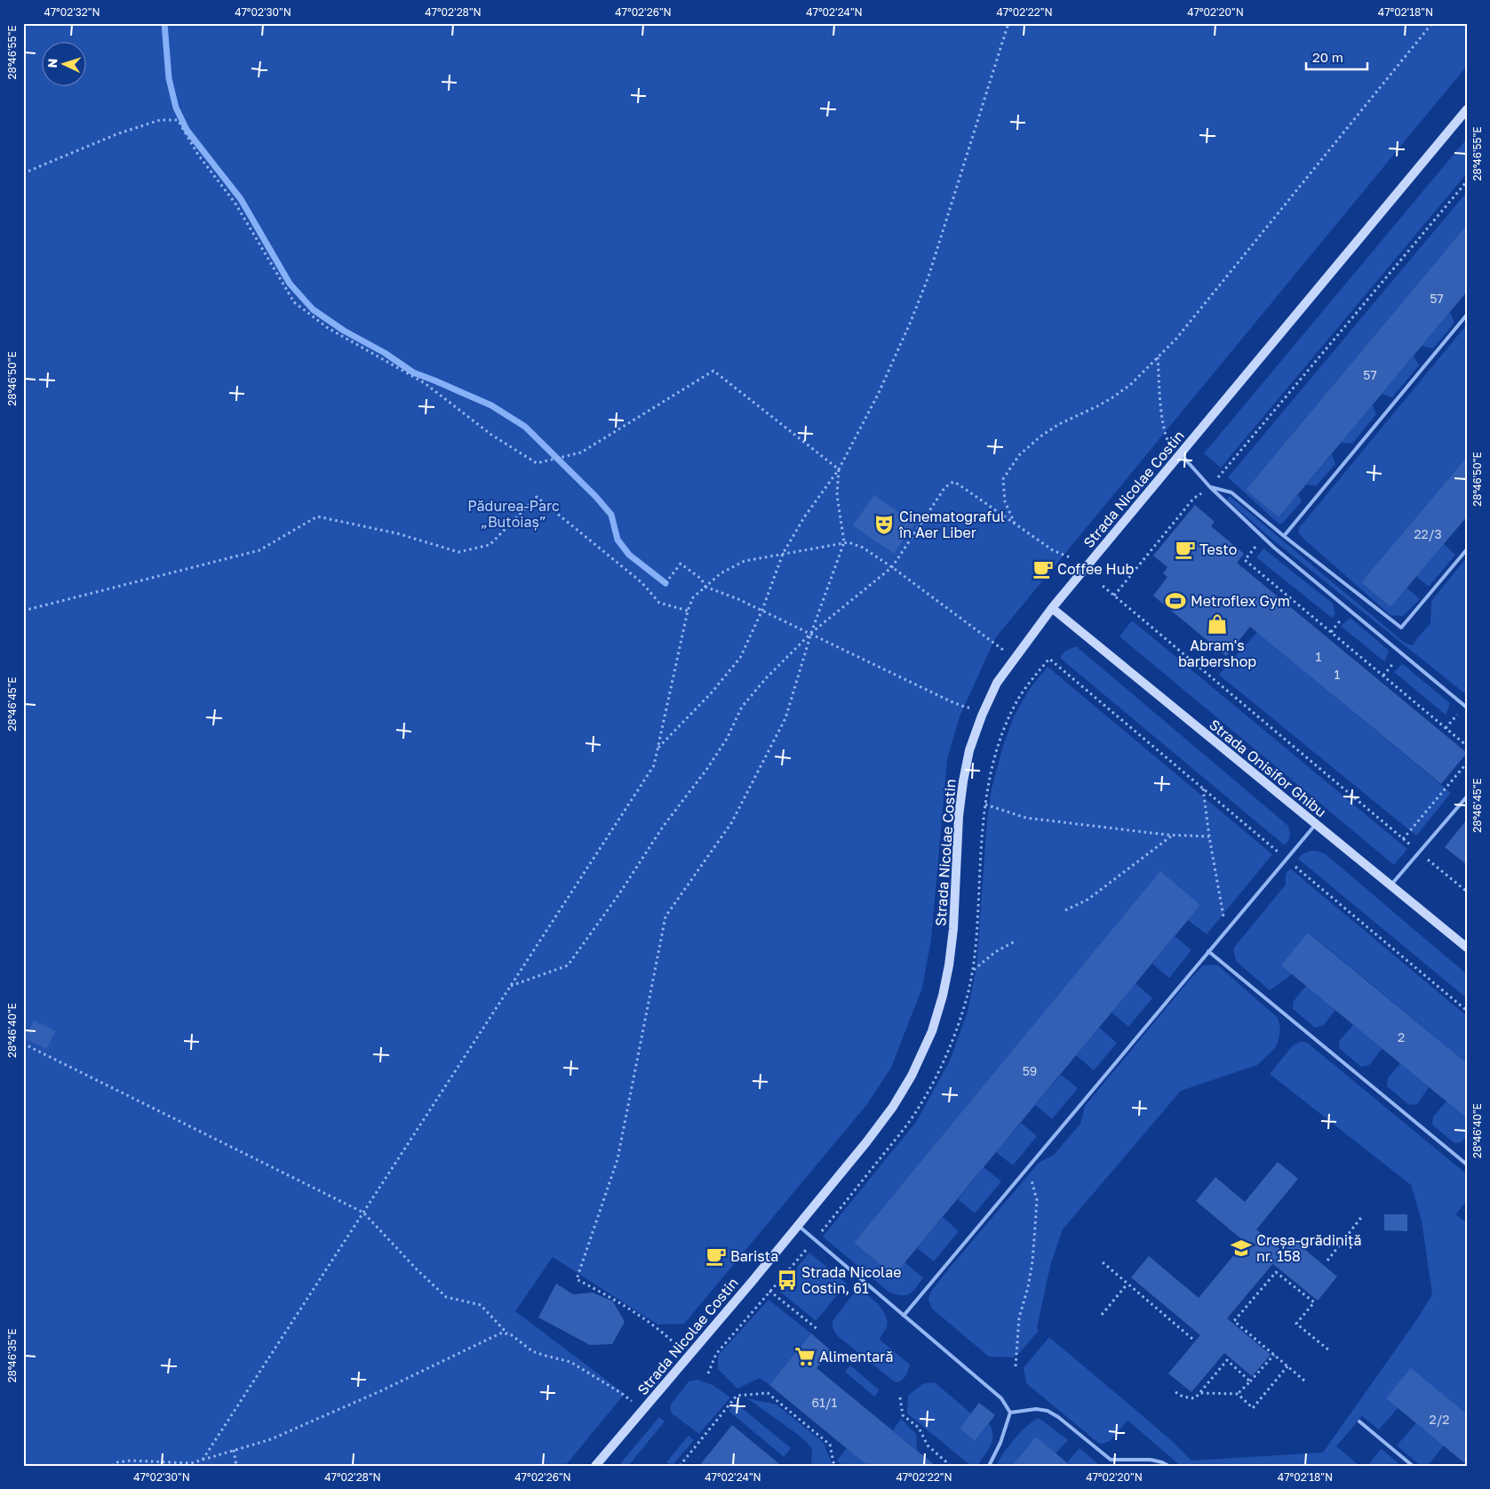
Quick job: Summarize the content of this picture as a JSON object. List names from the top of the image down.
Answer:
{
  "streets": {
    "main road": ["Strada Nicolae Costin", "Strada Onisifor Ghibu"]
  },
  "crossings": [
    ["Strada Nicolae Costin", "Strada Onisifor Ghibu"]
  ],
  "parks": ["Pădurea-Parc „Butoiaș”"],
  "places": {
    "theatre": ["Cinematograful în Aer Liber"],
    "cafe": ["Testo", "Coffee Hub", "Barista"],
    "sports": ["Metroflex Gym"],
    "shop": ["Abram's barbershop"],
    "school or university": ["Creșa-grădiniță nr. 158"],
    "bus stop": ["Strada Nicolae Costin, 61"],
    "supermarket": ["Alimentară"]
  },
  "house_numbers": [
    "57",
    "57",
    "22/3",
    "1",
    "1",
    "2",
    "59",
    "61/1",
    "2/2"
  ],
  "scale_bar": "20 m",
  "north": "left",
  "coordinates": [
    "47°02'32\"N",
    "47°02'30\"N",
    "47°02'28\"N",
    "47°02'26\"N",
    "47°02'24\"N",
    "47°02'22\"N",
    "47°02'20\"N",
    "47°02'18\"N",
    "28°46'55\"E",
    "28°46'50\"E",
    "28°46'45\"E",
    "28°46'40\"E",
    "28°46'35\"E"
  ]
}
